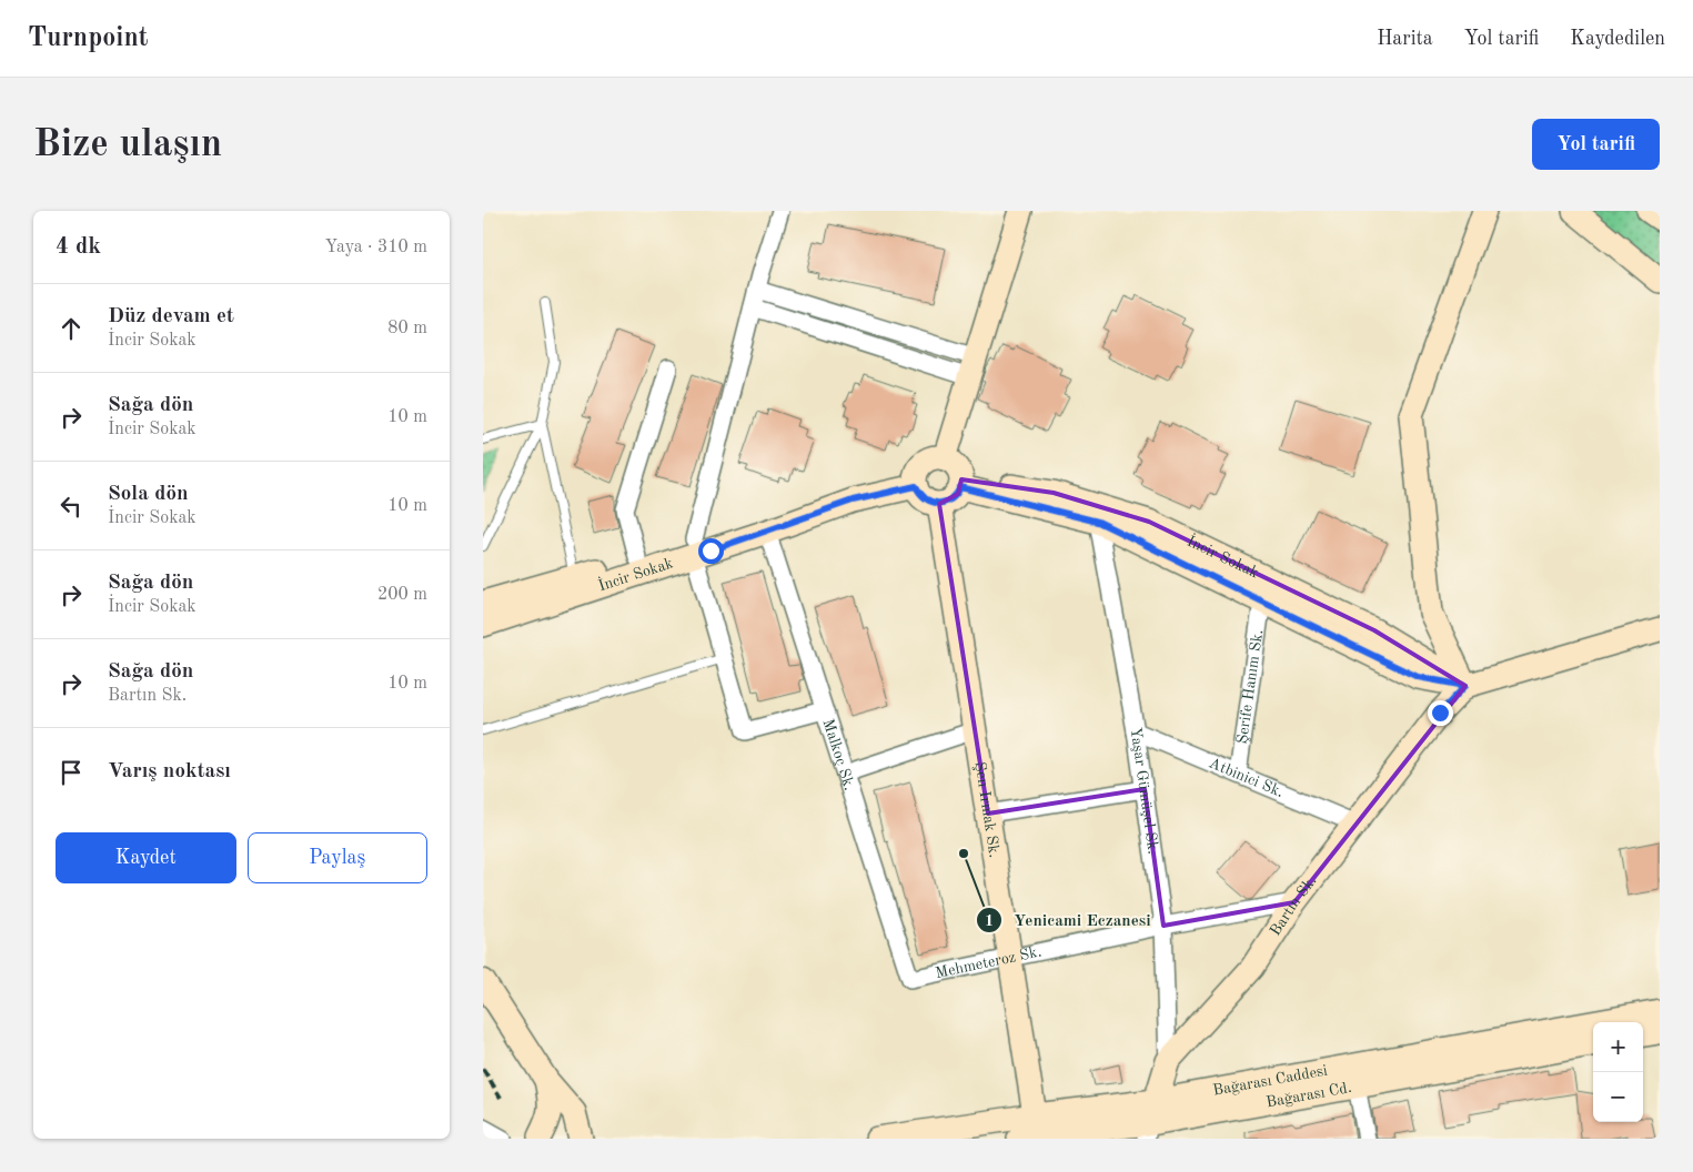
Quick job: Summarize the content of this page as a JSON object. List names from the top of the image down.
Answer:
{
  "streets": {
    "main road": [
      "İncir Sokak",
      "Şen Irmak Sk.",
      "Bartın Sk.",
      "Bağarası Caddesi",
      "Bağarası Cd."
    ],
    "street": [
      "Şerife Hanım Sk.",
      "Malkoç Sk.",
      "Atbinici Sk.",
      "Yaşar Gümüşel Sk.",
      "Mehmeteroz Sk."
    ]
  },
  "crossings": [
    ["İncir Sokak", "Şerife Hanım Sk."],
    ["İncir Sokak", "Malkoç Sk."],
    ["İncir Sokak", "Yaşar Gümüşel Sk."],
    ["İncir Sokak", "Şen Irmak Sk."],
    ["İncir Sokak", "Bartın Sk."],
    ["Şerife Hanım Sk.", "Atbinici Sk."],
    ["Malkoç Sk.", "Mehmeteroz Sk."],
    ["Atbinici Sk.", "Yaşar Gümüşel Sk."],
    ["Atbinici Sk.", "Bartın Sk."],
    ["Yaşar Gümüşel Sk.", "Bartın Sk."],
    ["Yaşar Gümüşel Sk.", "Mehmeteroz Sk."],
    ["Şen Irmak Sk.", "Mehmeteroz Sk."],
    ["Şen Irmak Sk.", "Bağarası Caddesi"],
    ["Bartın Sk.", "Mehmeteroz Sk."],
    ["Bartın Sk.", "Bağarası Caddesi"],
    ["Bartın Sk.", "Bağarası Cd."],
    ["Bağarası Caddesi", "Bağarası Cd."]
  ],
  "places": ["Yenicami Eczanesi"],
  "page": {
    "header": "Turnpoint",
    "nav": ["Harita", "Yol tarifi", "Kaydedilen"],
    "buttons": [
      "Yol tarifi",
      ["Kaydet", "Paylaş"]
    ],
    "title": "Bize ulaşın",
    "heading": ["4 dk", "Yaya · 310 m"],
    "list": [
      ["Düz devam et", "İncir Sokak", "80 m"],
      ["Sağa dön", "İncir Sokak", "10 m"],
      ["Sola dön", "İncir Sokak", "10 m"],
      ["Sağa dön", "İncir Sokak", "200 m"],
      ["Sağa dön", "Bartın Sk.", "10 m"],
      "Varış noktası"
    ],
    "map_buttons": ["+", "−"]
  }
}
